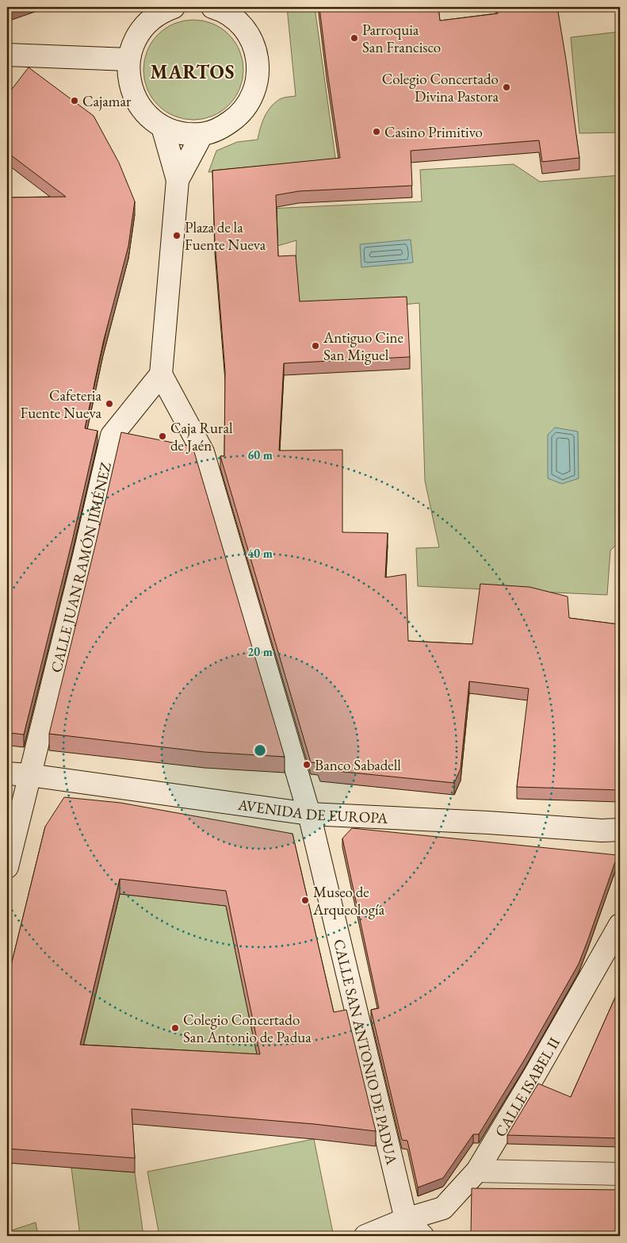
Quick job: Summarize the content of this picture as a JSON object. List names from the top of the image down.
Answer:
{
  "streets": {
    "street": [
      "CALLE JUAN RAMÓN JIMÉNEZ",
      "AVENIDA DE EUROPA",
      "CALLE SAN ANTONIO DE PADUA",
      "CALLE ISABEL II"
    ]
  },
  "crossings": [
    ["CALLE JUAN RAMÓN JIMÉNEZ", "AVENIDA DE EUROPA"],
    ["CALLE JUAN RAMÓN JIMÉNEZ", "CALLE SAN ANTONIO DE PADUA"],
    ["AVENIDA DE EUROPA", "CALLE SAN ANTONIO DE PADUA"],
    ["CALLE SAN ANTONIO DE PADUA", "CALLE ISABEL II"]
  ],
  "districts": ["MARTOS"],
  "places": [
    "Parroquia San Francisco",
    "Colegio Concertado Divina Pastora",
    "Cajamar",
    "Casino Primitivo",
    "Plaza de la Fuente Nueva",
    "Antiguo Cine San Miguel",
    "Cafeteria Fuente Nueva",
    "Caja Rural de Jaén",
    "Banco Sabadell",
    "Museo de Arqueología",
    "Colegio Concertado San Antonio de Padua"
  ],
  "rings": ["60 m", "40 m", "20 m"]
}
